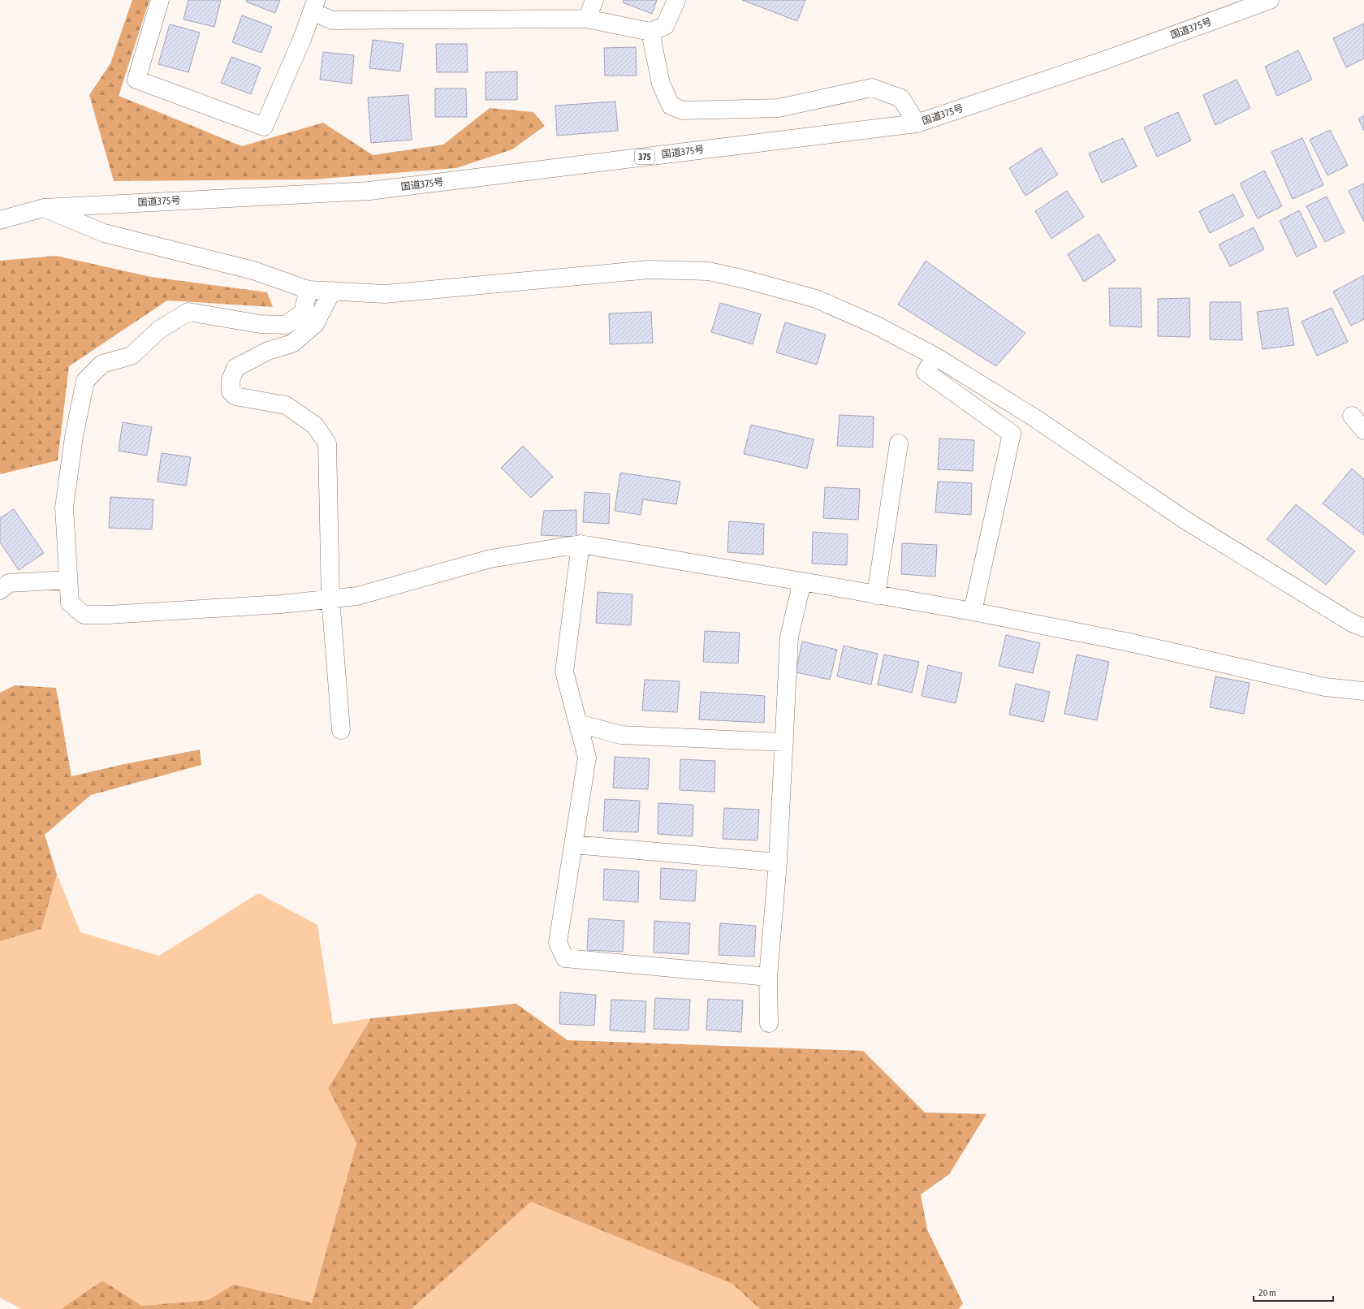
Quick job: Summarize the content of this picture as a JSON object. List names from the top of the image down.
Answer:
{
  "streets": {
    "main road": ["国道375号", "375"]
  },
  "scale_bar": "20 m"
}
